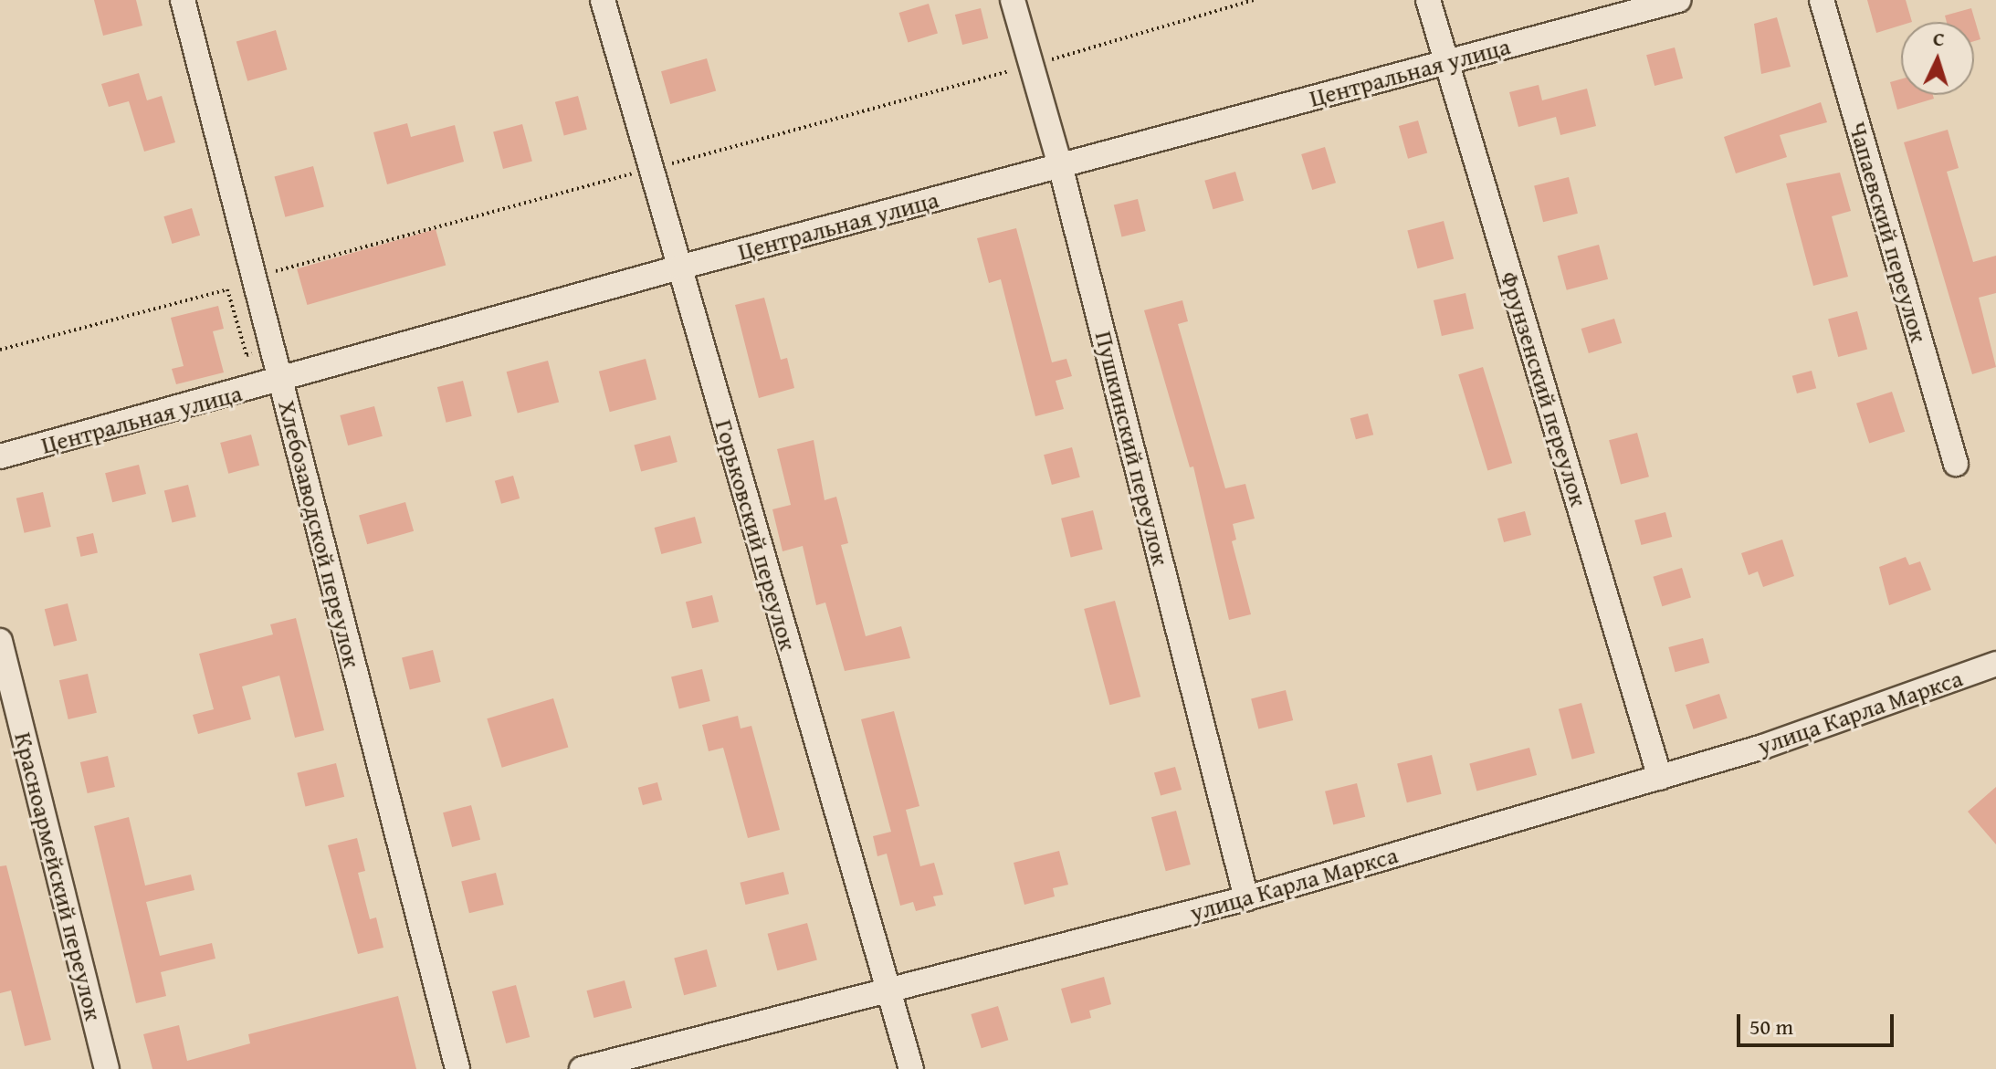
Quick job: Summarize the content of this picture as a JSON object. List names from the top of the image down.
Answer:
{
  "streets": {
    "street": [
      "Центральная улица",
      "Чапаевский переулок",
      "Фрунзенский переулок",
      "Пушкинский переулок",
      "Хлебозаводской переулок",
      "Горьковский переулок",
      "улица Карла Маркса",
      "Красноармейский переулок"
    ]
  },
  "crossings": [
    ["Центральная улица", "Фрунзенский переулок"],
    ["Центральная улица", "Пушкинский переулок"],
    ["Центральная улица", "Хлебозаводской переулок"],
    ["Центральная улица", "Горьковский переулок"],
    ["Фрунзенский переулок", "улица Карла Маркса"],
    ["Пушкинский переулок", "улица Карла Маркса"],
    ["Горьковский переулок", "улица Карла Маркса"]
  ],
  "scale_bar": "50 m",
  "north": "top"
}
